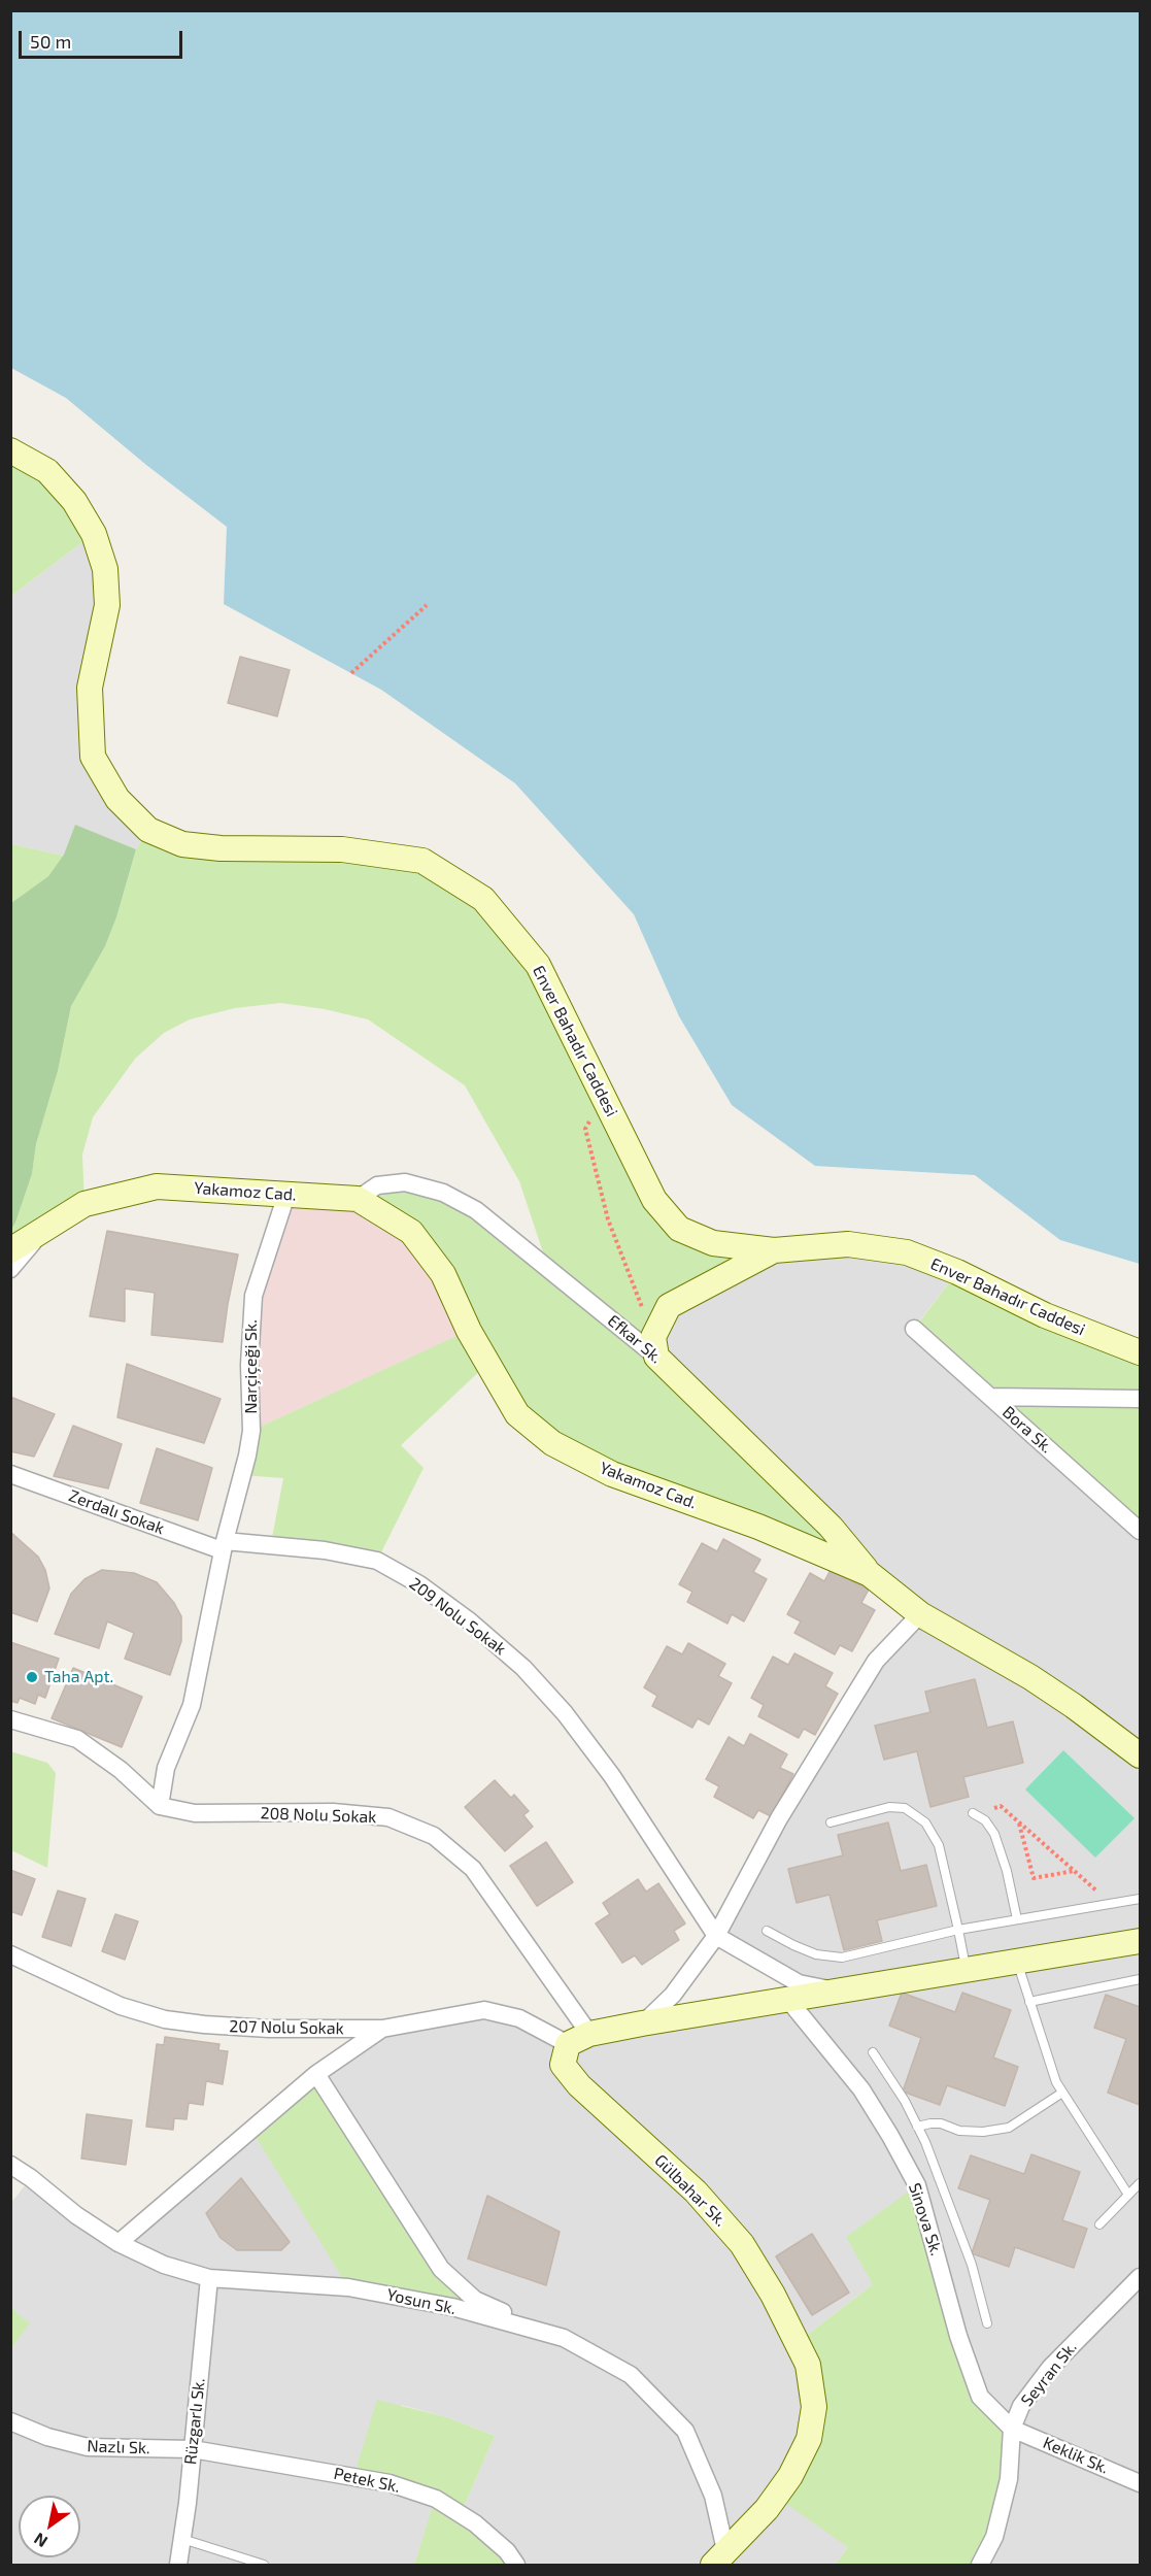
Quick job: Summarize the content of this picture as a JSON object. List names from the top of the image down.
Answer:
{
  "streets": {
    "street": [
      "Enver Bahadır Caddesi",
      "Yakamoz Cad.",
      "Efkar Sk.",
      "Narçiçeği Sk.",
      "Bora Sk.",
      "Zerdalı Sokak",
      "209 Nolu Sokak",
      "208 Nolu Sokak",
      "207 Nolu Sokak",
      "Gülbahar Sk.",
      "Sinova Sk.",
      "Yosun Sk.",
      "Seyran Sk.",
      "Rüzgarlı Sk.",
      "Nazlı Sk.",
      "Keklik Sk.",
      "Petek Sk."
    ]
  },
  "crossings": [
    ["Yakamoz Cad.", "Efkar Sk."],
    ["Yakamoz Cad.", "Narçiçeği Sk."],
    ["Narçiçeği Sk.", "Zerdalı Sokak"],
    ["Narçiçeği Sk.", "209 Nolu Sokak"],
    ["Zerdalı Sokak", "209 Nolu Sokak"],
    ["208 Nolu Sokak", "207 Nolu Sokak"],
    ["208 Nolu Sokak", "Gülbahar Sk."],
    ["207 Nolu Sokak", "Gülbahar Sk."],
    ["Gülbahar Sk.", "Yosun Sk."],
    ["Sinova Sk.", "Seyran Sk."],
    ["Sinova Sk.", "Keklik Sk."],
    ["Yosun Sk.", "Rüzgarlı Sk."],
    ["Seyran Sk.", "Keklik Sk."],
    ["Rüzgarlı Sk.", "Nazlı Sk."],
    ["Rüzgarlı Sk.", "Petek Sk."],
    ["Nazlı Sk.", "Petek Sk."]
  ],
  "places": ["Taha Apt."],
  "scale_bar": "50 m",
  "north": "bottom left"
}
